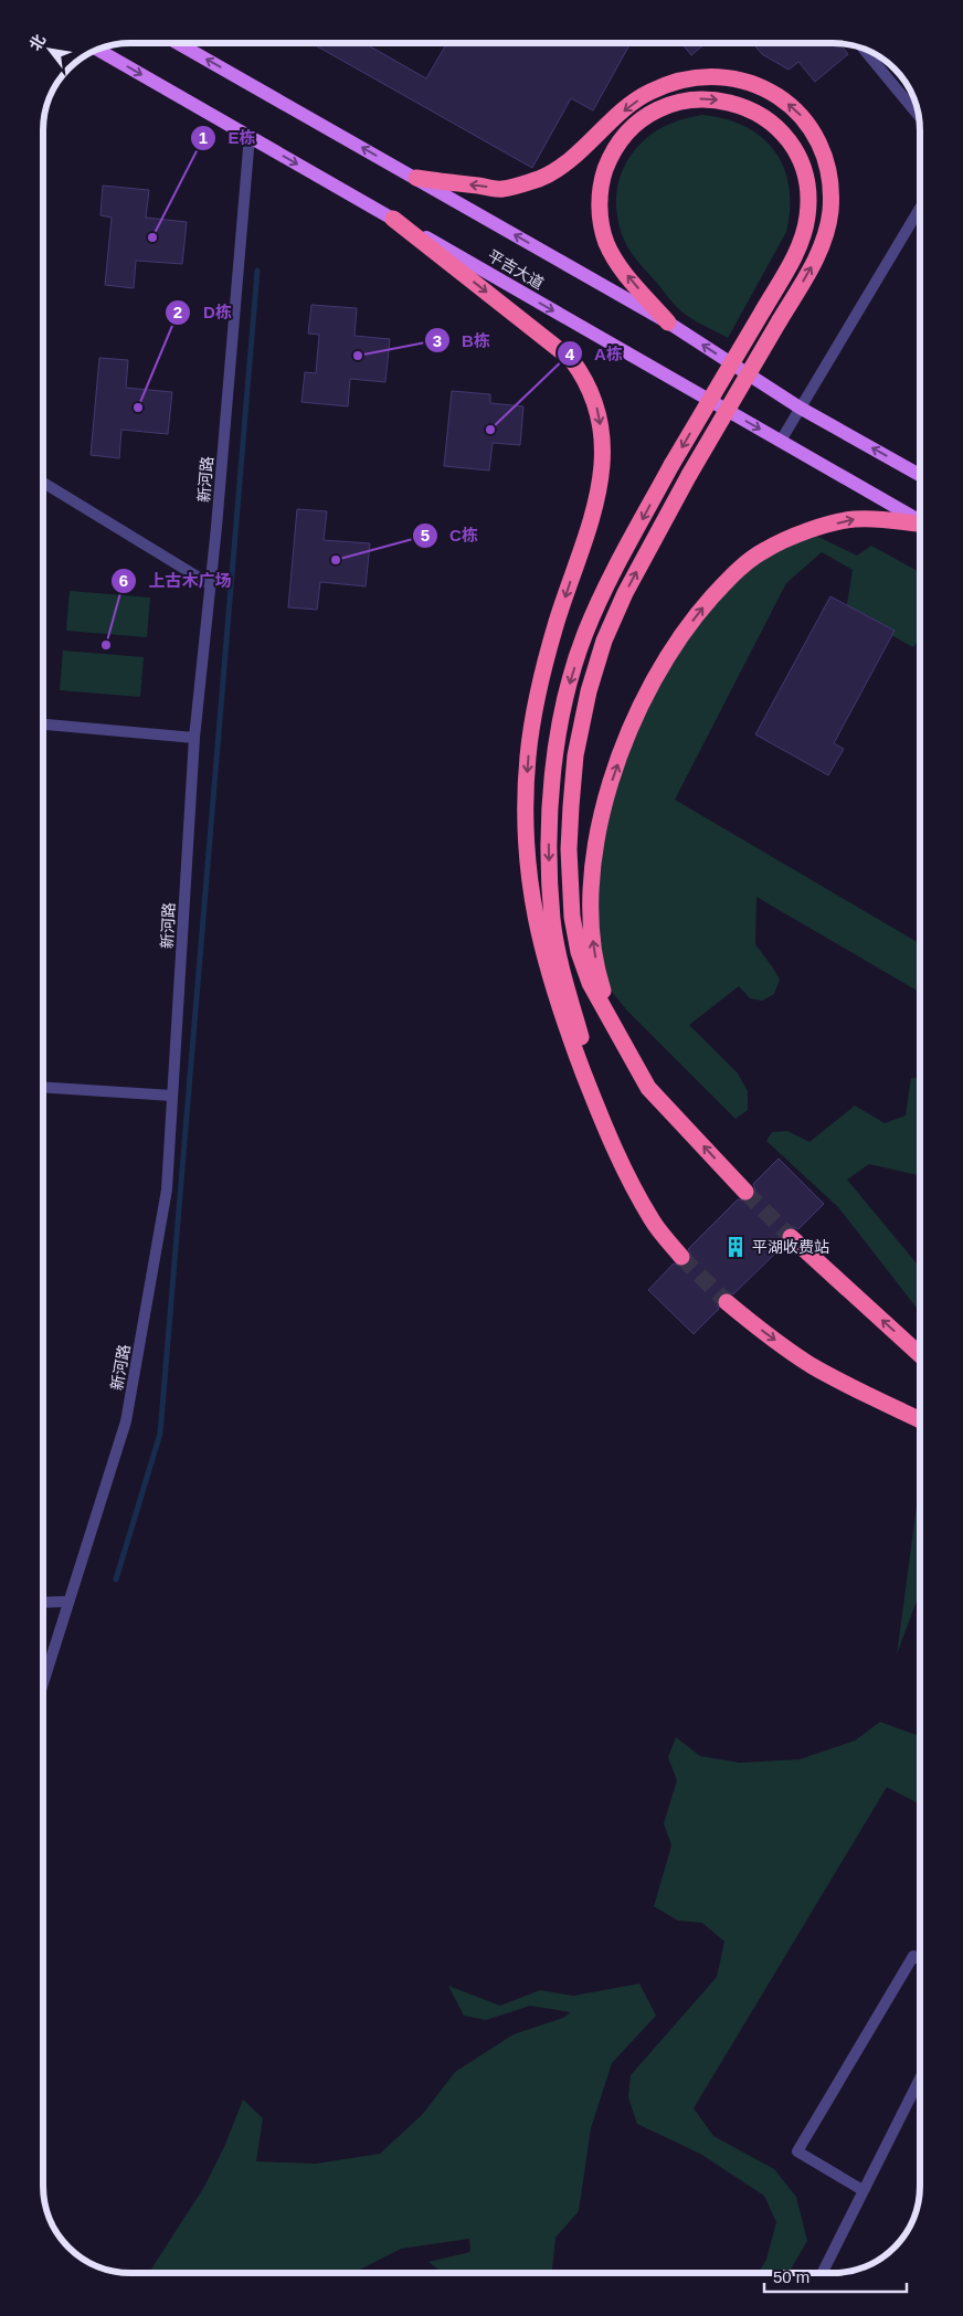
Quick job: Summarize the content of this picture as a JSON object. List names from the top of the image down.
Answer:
{
  "streets": {
    "main road": ["平吉大道"],
    "street": ["新河路"]
  },
  "crossings": [
    ["平吉大道", "新河路"]
  ],
  "places": {
    "other": [
      "E栋",
      "B栋",
      "D栋",
      "A栋",
      "C栋",
      "上古木广场"
    ],
    "building": ["平湖收费站"]
  },
  "scale_bar": "50 m",
  "north": "top left"
}
